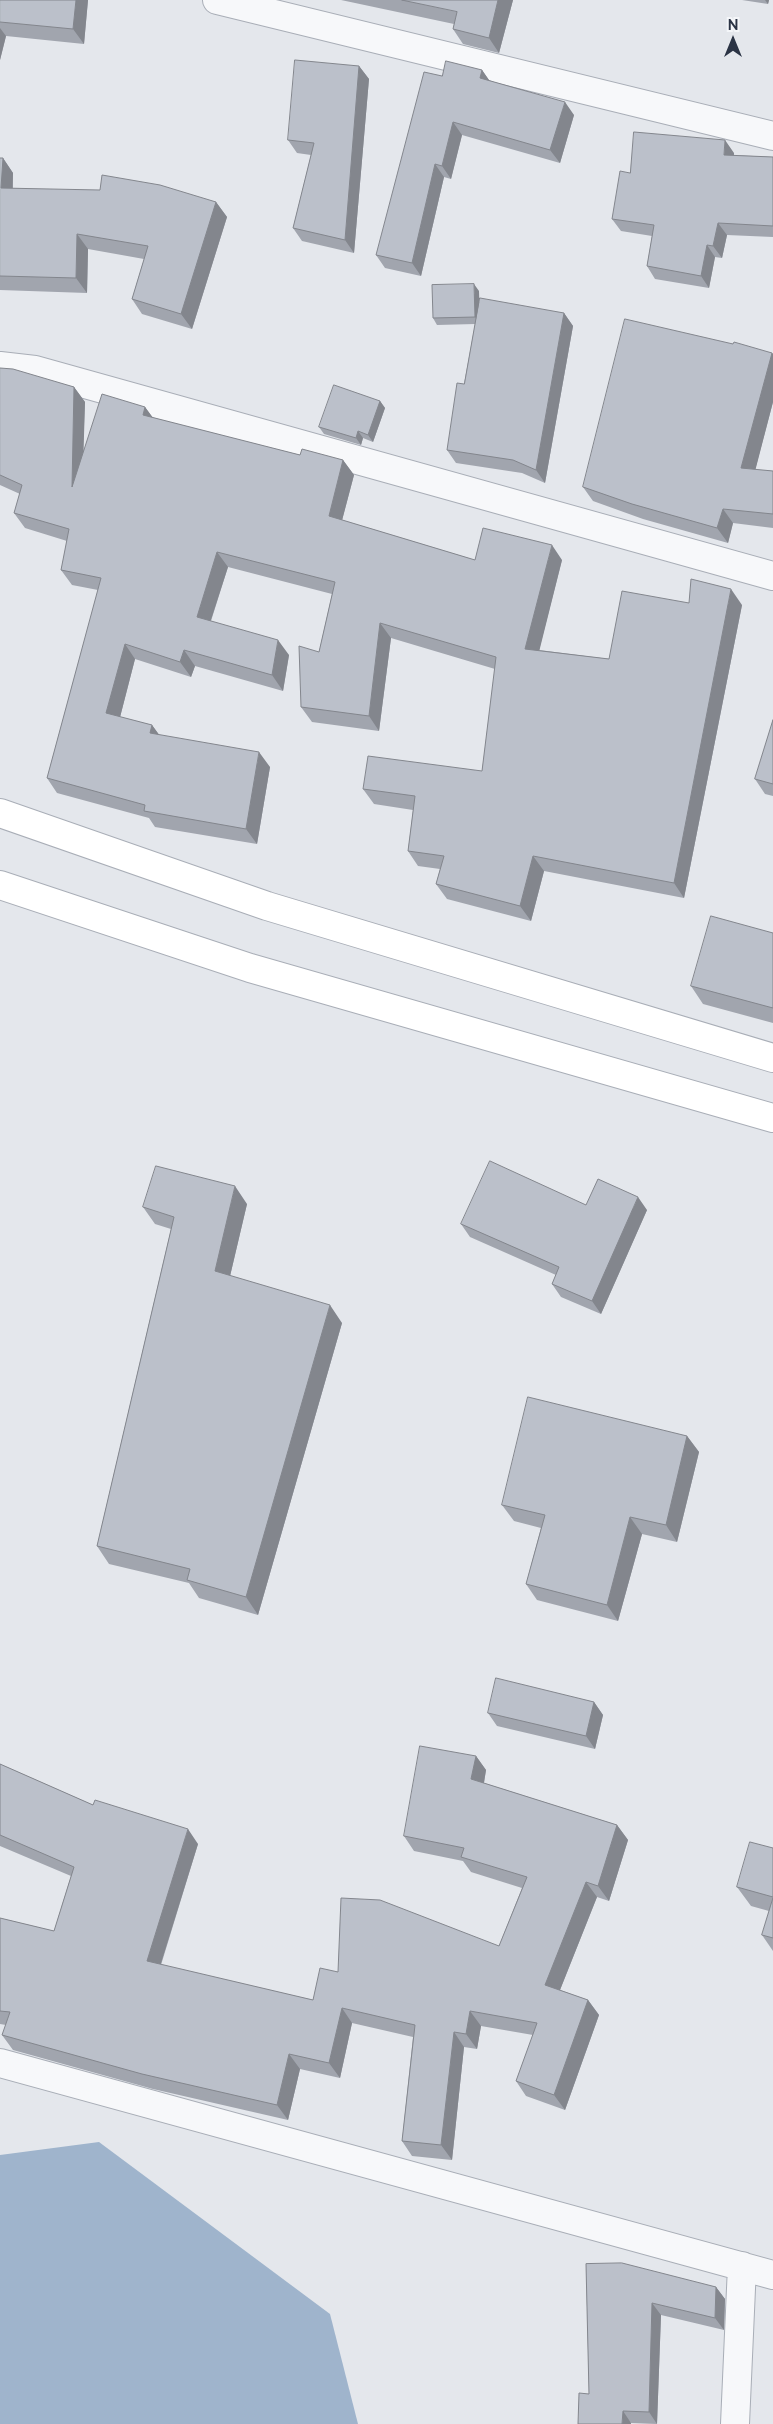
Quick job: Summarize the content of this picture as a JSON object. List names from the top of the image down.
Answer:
{
  "north": "top"
}
